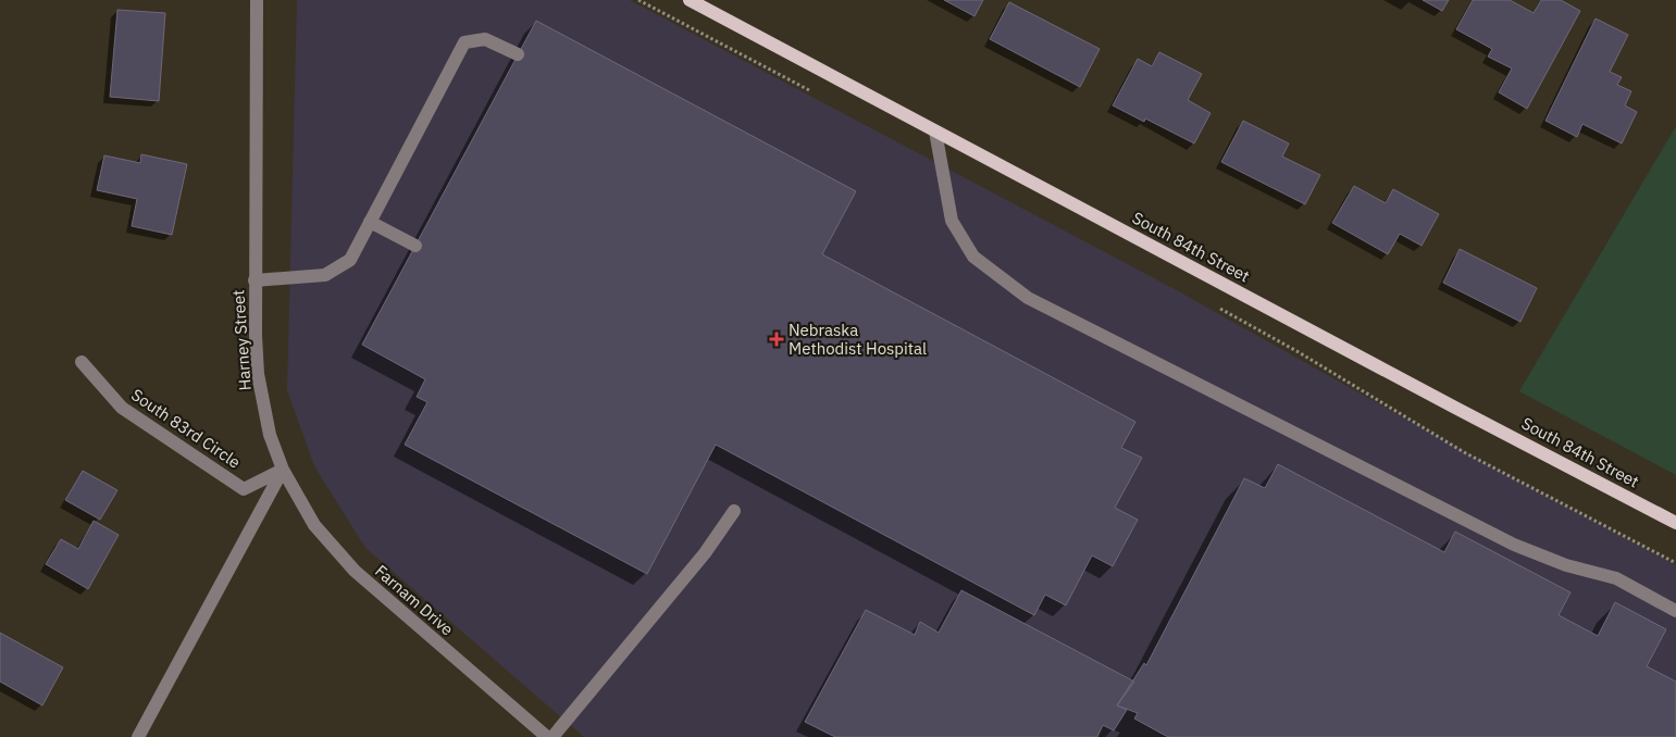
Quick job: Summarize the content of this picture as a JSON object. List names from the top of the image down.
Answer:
{
  "streets": {
    "main road": ["South 84th Street"],
    "street": ["Harney Street", "South 83rd Circle", "Farnam Drive"]
  },
  "crossings": [
    ["Harney Street", "South 83rd Circle"],
    ["Harney Street", "Farnam Drive"],
    ["South 83rd Circle", "Farnam Drive"]
  ],
  "places": {
    "health": ["Nebraska Methodist Hospital"]
  }
}
